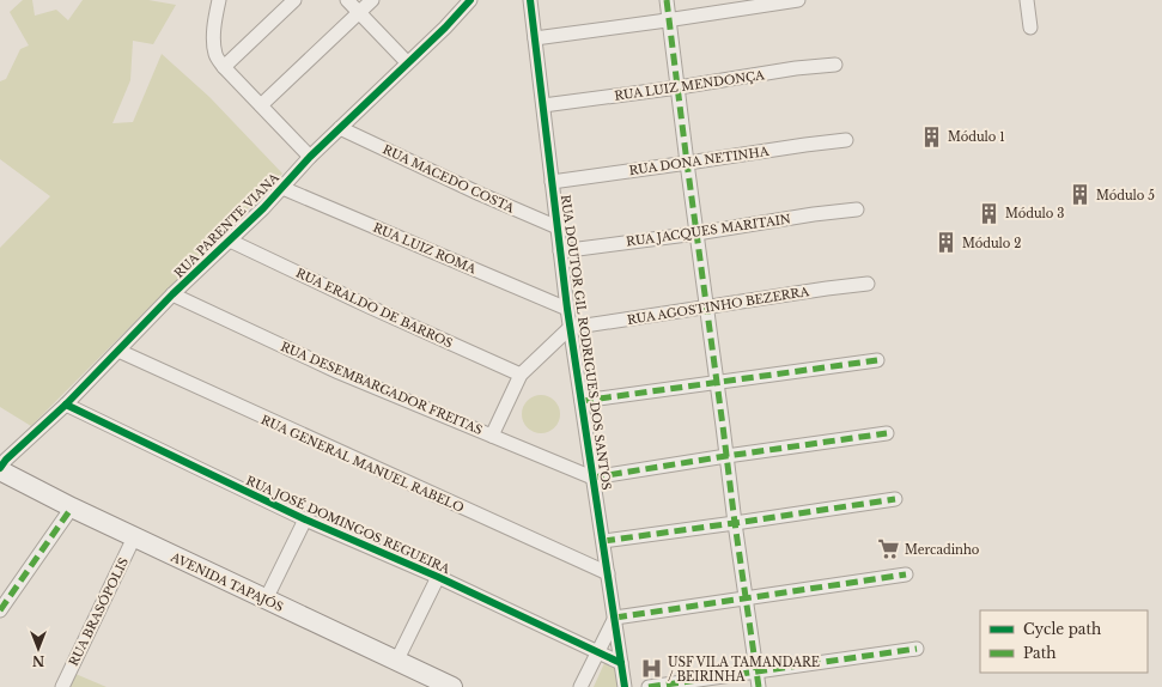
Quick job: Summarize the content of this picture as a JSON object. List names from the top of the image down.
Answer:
{
  "streets": {
    "main road": ["AVENIDA TAPAJÓS"],
    "street": [
      "RUA LUIZ MENDONÇA",
      "RUA DONA NETINHA",
      "RUA MACEDO COSTA",
      "RUA PARENTE VIANA",
      "RUA JACQUES MARITAIN",
      "RUA LUIZ ROMA",
      "RUA AGOSTINHO BEZERRA",
      "RUA ERALDO DE BARROS",
      "RUA DOUTOR GIL RODRIGUES DOS SANTOS",
      "RUA DESEMBARGADOR FREITAS",
      "RUA GENERAL MANUEL RABELO",
      "RUA JOSÉ DOMINGOS REGUEIRA",
      "RUA BRASÓPOLIS"
    ]
  },
  "crossings": [
    ["RUA LUIZ MENDONÇA", "RUA DOUTOR GIL RODRIGUES DOS SANTOS"],
    ["RUA DONA NETINHA", "RUA DOUTOR GIL RODRIGUES DOS SANTOS"],
    ["RUA MACEDO COSTA", "RUA PARENTE VIANA"],
    ["RUA MACEDO COSTA", "RUA DOUTOR GIL RODRIGUES DOS SANTOS"],
    ["RUA PARENTE VIANA", "RUA LUIZ ROMA"],
    ["RUA PARENTE VIANA", "RUA ERALDO DE BARROS"],
    ["RUA PARENTE VIANA", "RUA DESEMBARGADOR FREITAS"],
    ["RUA PARENTE VIANA", "RUA GENERAL MANUEL RABELO"],
    ["RUA PARENTE VIANA", "RUA JOSÉ DOMINGOS REGUEIRA"],
    ["RUA PARENTE VIANA", "AVENIDA TAPAJÓS"],
    ["RUA JACQUES MARITAIN", "RUA DOUTOR GIL RODRIGUES DOS SANTOS"],
    ["RUA LUIZ ROMA", "RUA DOUTOR GIL RODRIGUES DOS SANTOS"],
    ["RUA AGOSTINHO BEZERRA", "RUA DOUTOR GIL RODRIGUES DOS SANTOS"],
    ["RUA ERALDO DE BARROS", "RUA DOUTOR GIL RODRIGUES DOS SANTOS"],
    ["RUA DOUTOR GIL RODRIGUES DOS SANTOS", "RUA DESEMBARGADOR FREITAS"],
    ["RUA DOUTOR GIL RODRIGUES DOS SANTOS", "RUA GENERAL MANUEL RABELO"],
    ["RUA DOUTOR GIL RODRIGUES DOS SANTOS", "RUA JOSÉ DOMINGOS REGUEIRA"],
    ["AVENIDA TAPAJÓS", "RUA BRASÓPOLIS"]
  ],
  "places": {
    "building": [
      "Módulo 1",
      "Módulo 5",
      "Módulo 3",
      "Módulo 2"
    ],
    "supermarket": ["Mercadinho"],
    "hospital": ["USF VILA TAMANDARE / BEIRINHA"]
  },
  "legend": ["Cycle path", "Path"],
  "north": "bottom"
}
